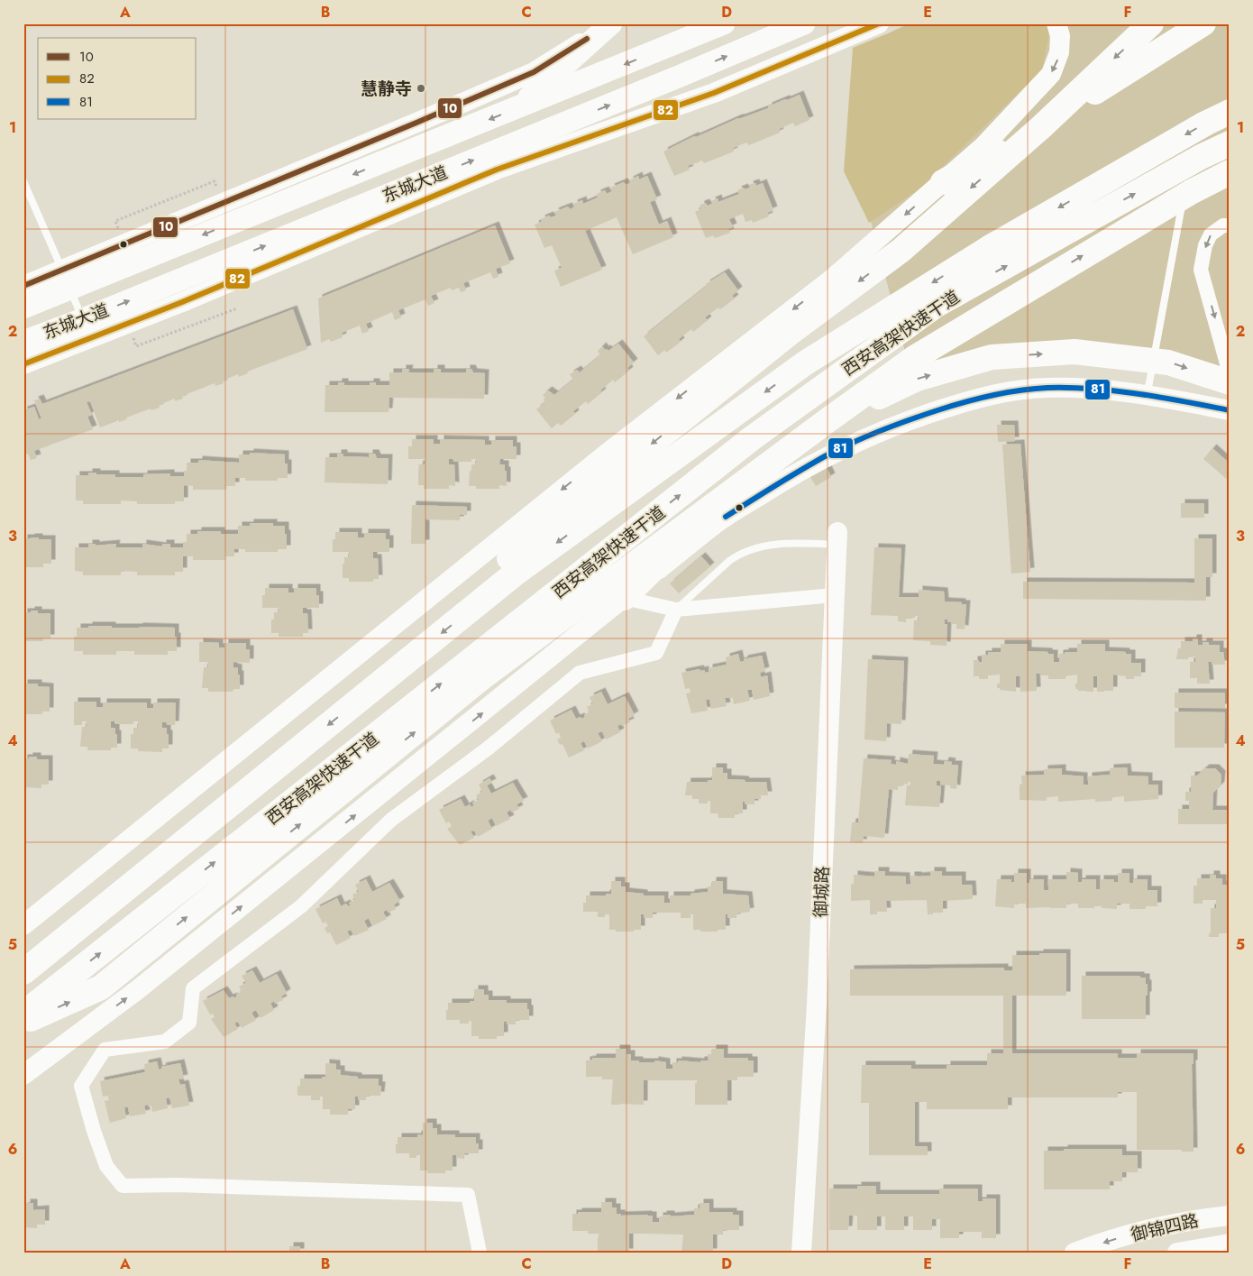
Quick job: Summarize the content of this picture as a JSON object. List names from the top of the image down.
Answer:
{
  "streets": {
    "highway": ["西安高架快速干道"],
    "main road": ["东城大道"],
    "street": ["御城路", "御锦四路"]
  },
  "places": ["慧静寺"],
  "lines": ["transit line 82", "transit line 10", "transit line 81"],
  "legend": ["10", "82", "81"],
  "grid": {
    "columns": [
      "A",
      "B",
      "C",
      "D",
      "E",
      "F"
    ],
    "rows": [
      "1",
      "2",
      "3",
      "4",
      "5",
      "6"
    ]
  }
}
